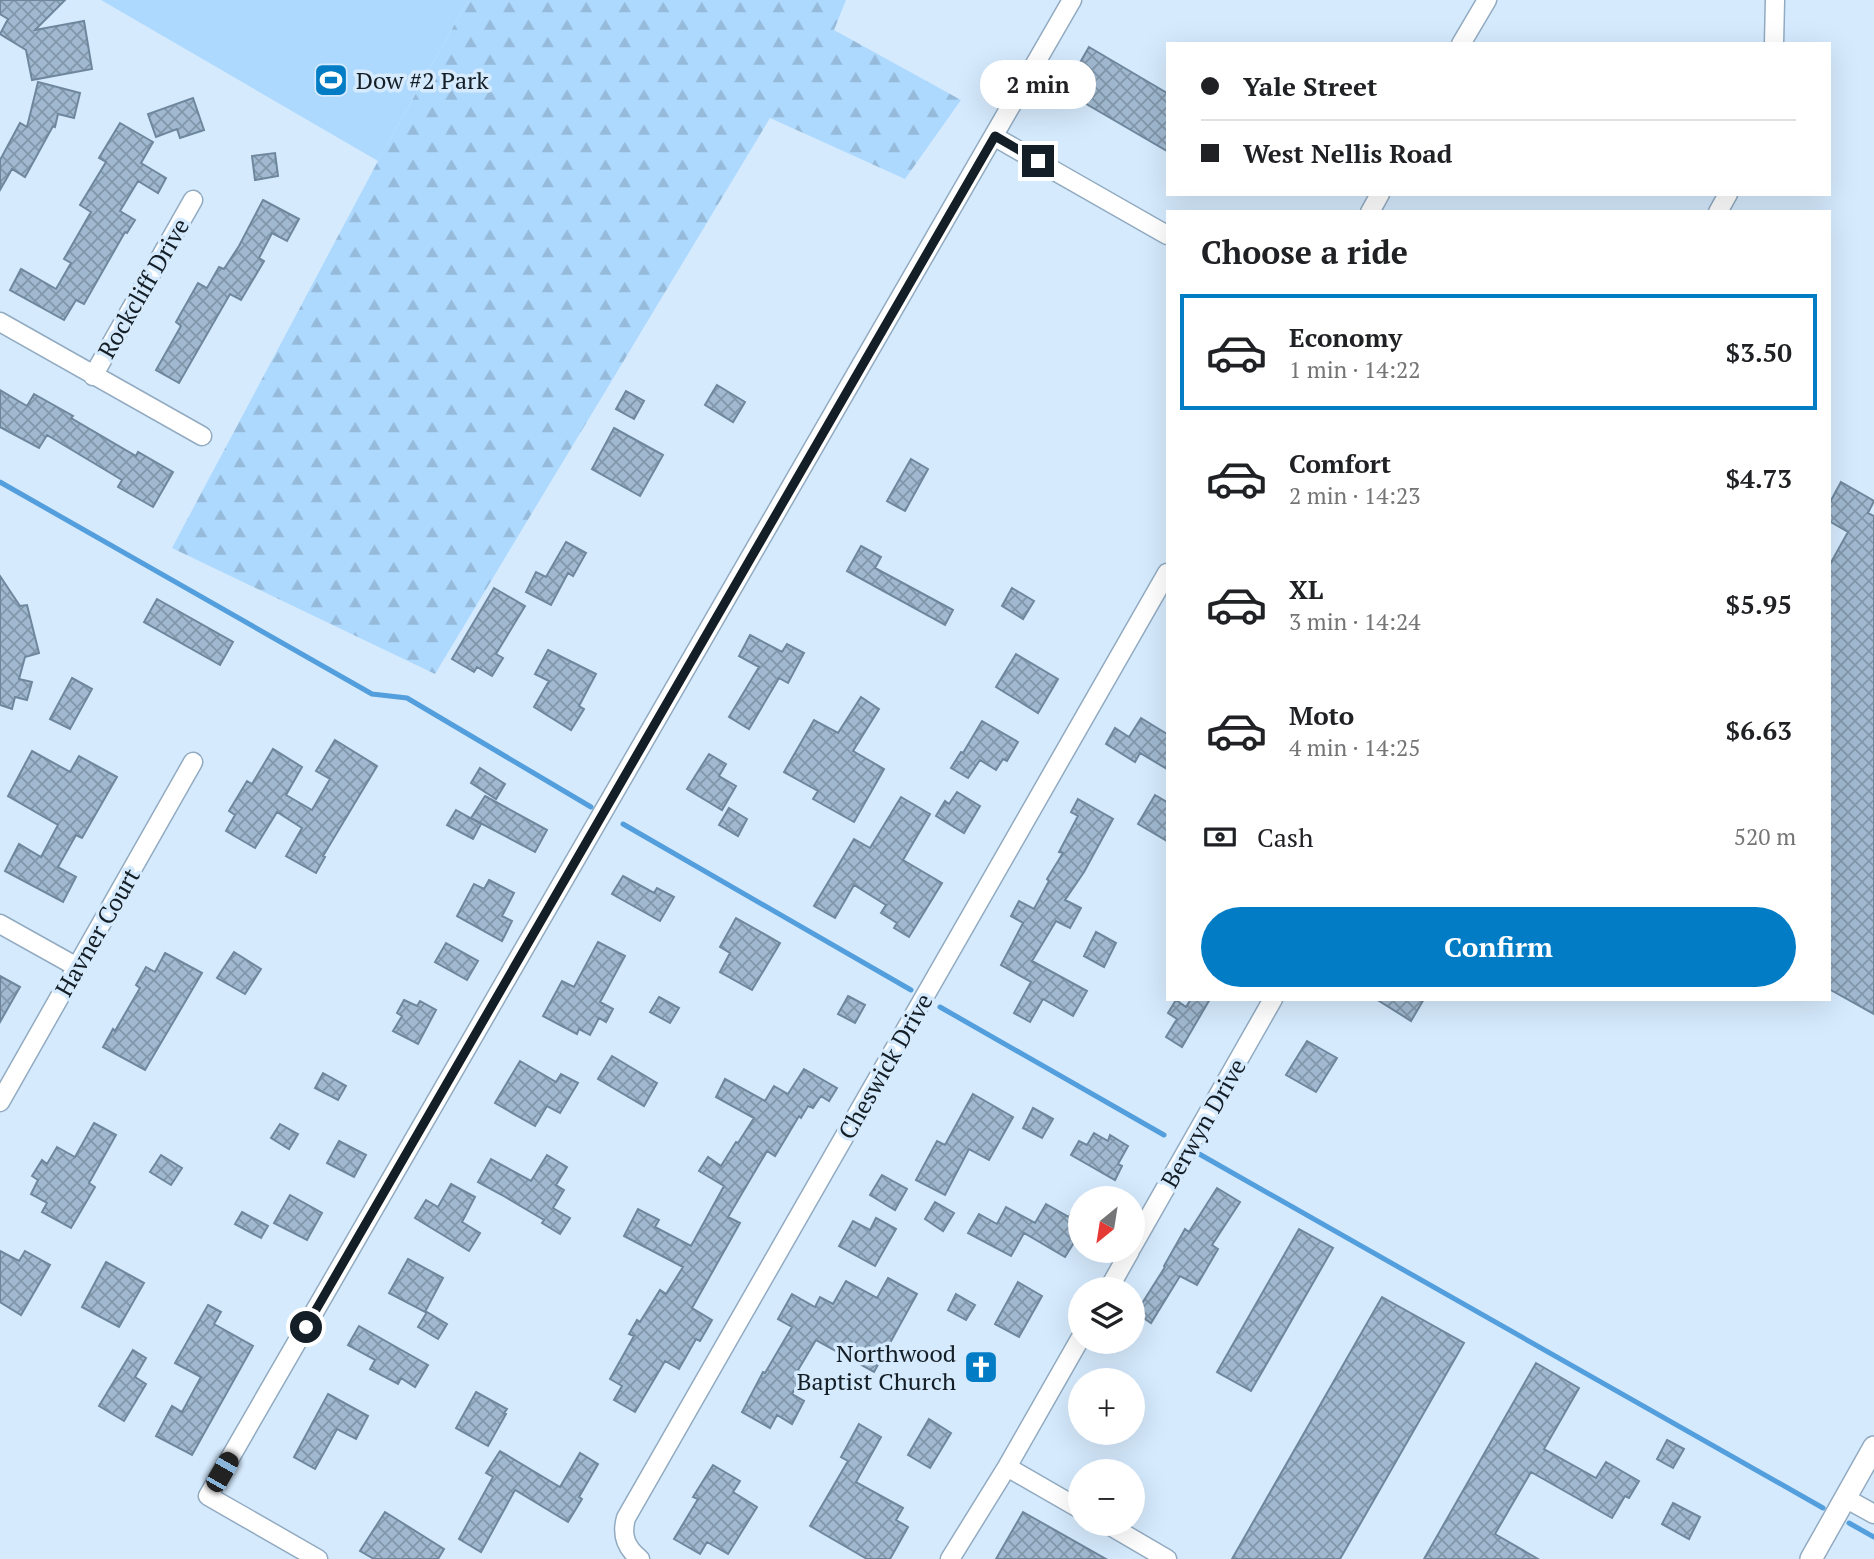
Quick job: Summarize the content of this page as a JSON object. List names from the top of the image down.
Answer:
{
  "streets": {
    "street": [
      "Rockcliff Drive",
      "Havner Court",
      "Cheswick Drive",
      "Berwyn Drive"
    ]
  },
  "places": {
    "sports": ["Dow #2 Park"],
    "church": ["Northwood Baptist Church"]
  },
  "north": "bottom left",
  "page": {
    "banner": ["Yale Street", "West Nellis Road"],
    "bubble": "2 min",
    "heading": "Choose a ride",
    "list": [
      {
        "name": "Economy",
        "note": "1 min · 14:22",
        "value": "$3.50"
      },
      {
        "name": "Comfort",
        "note": "2 min · 14:23",
        "value": "$4.73"
      },
      {
        "name": "XL",
        "note": "3 min · 14:24",
        "value": "$5.95"
      },
      {
        "name": "Moto",
        "note": "4 min · 14:25",
        "value": "$6.63"
      }
    ],
    "pay": ["Cash", "520 m"],
    "buttons": "Confirm",
    "map_buttons": ["+", "−"]
  }
}
